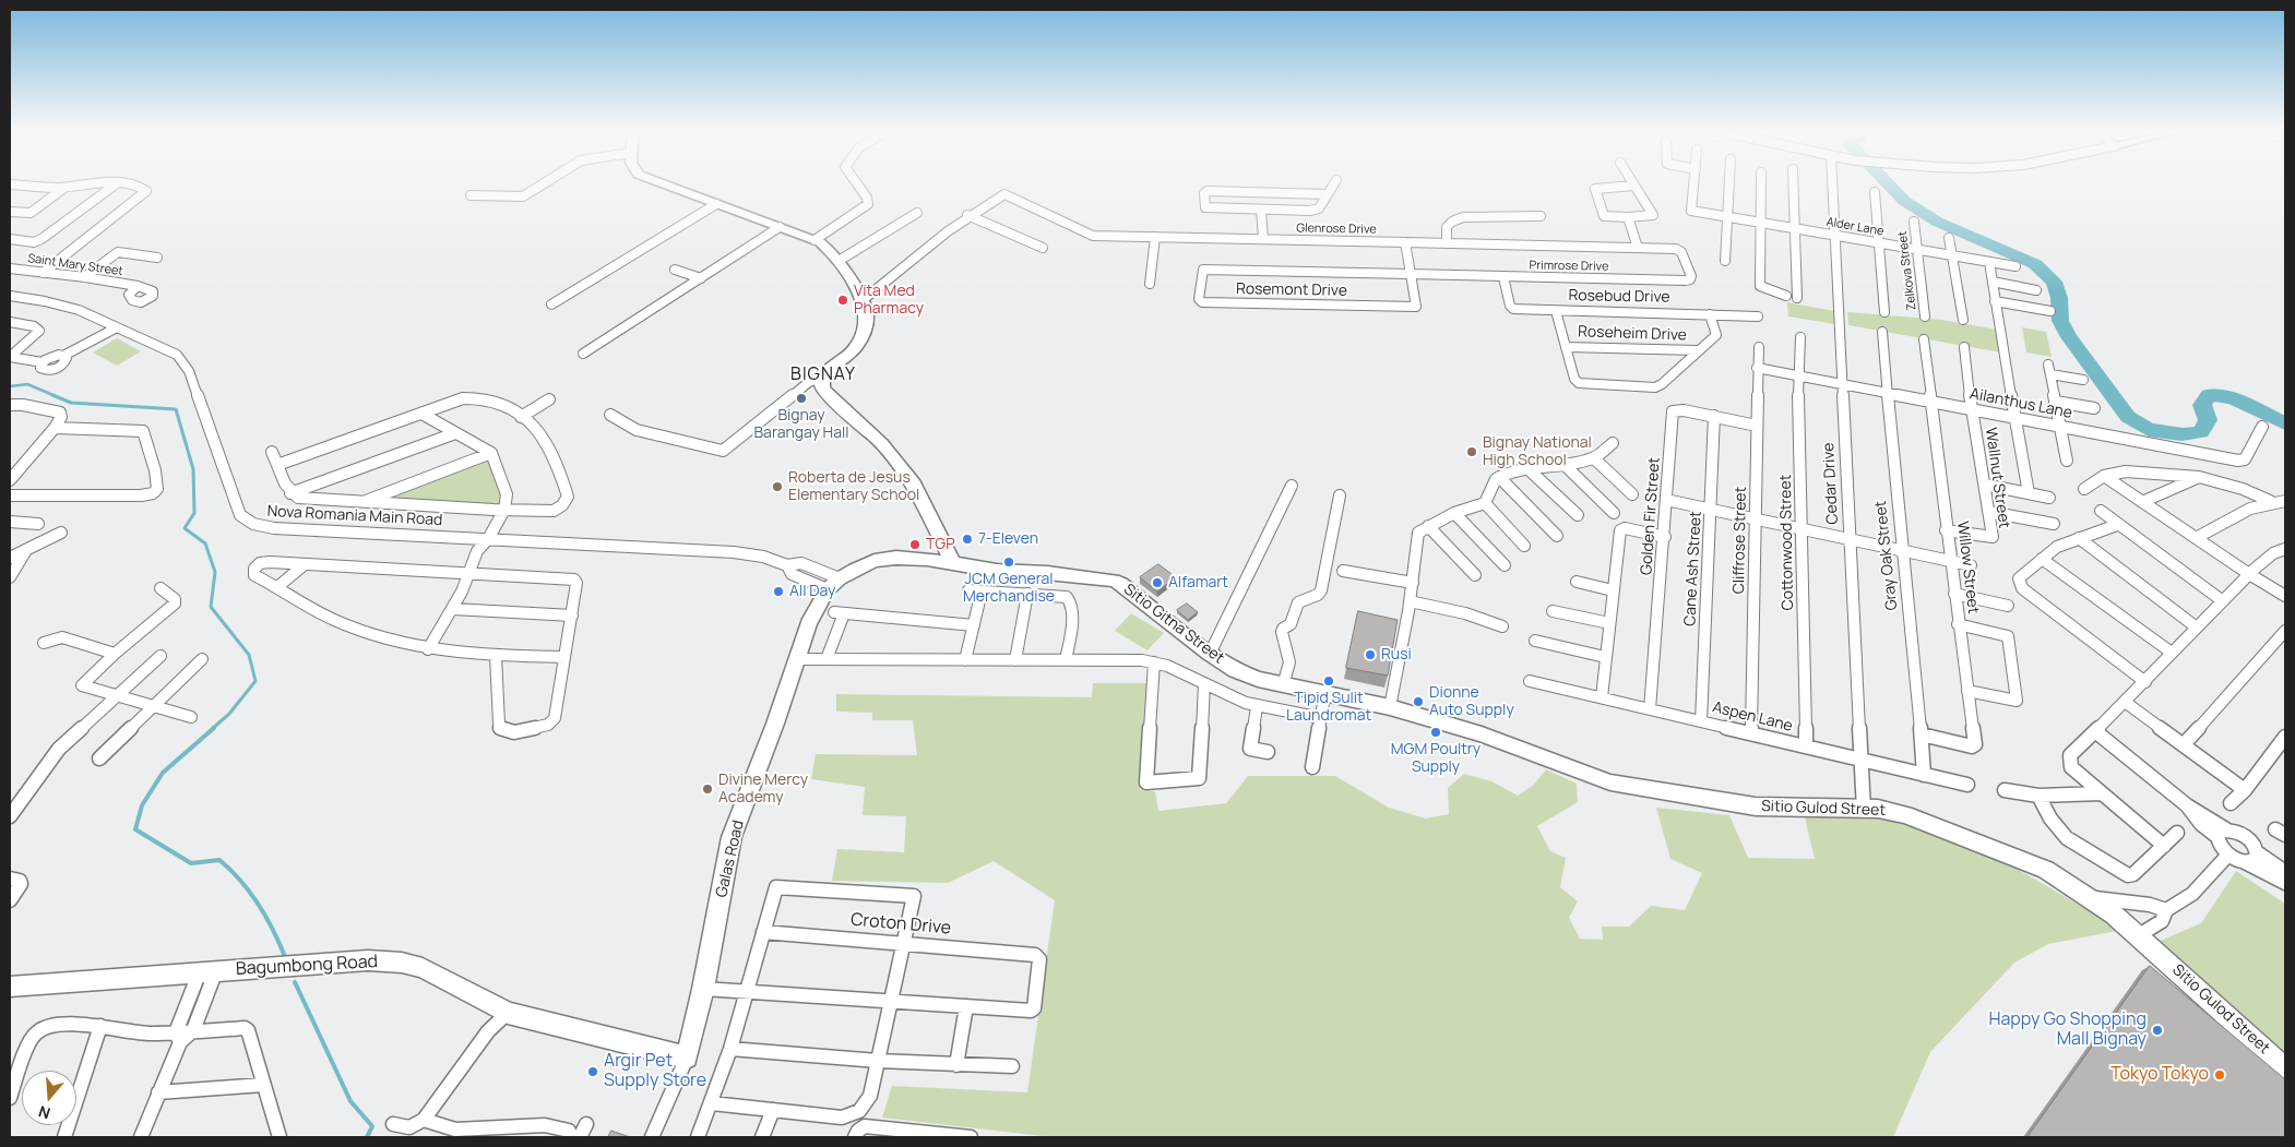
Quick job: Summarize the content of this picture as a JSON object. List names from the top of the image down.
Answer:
{
  "streets": {
    "main road": [
      "Sitio Gitna Street",
      "Sitio Gulod Street",
      "Galas Road",
      "Bagumbong Road"
    ],
    "street": [
      "Alder Lane",
      "Glenrose Drive",
      "Saint Mary Street",
      "Primrose Drive",
      "Zelkova Street",
      "Rosemont Drive",
      "Rosebud Drive",
      "Roseheim Drive",
      "Ailanthus Lane",
      "Wallnut Street",
      "Cedar Drive",
      "Nova Romania Main Road",
      "Golden Fir Street",
      "Cliffrose Street",
      "Cottonwood Street",
      "Gray Oak Street",
      "Willow Street",
      "Cane Ash Street",
      "Aspen Lane",
      "Croton Drive"
    ]
  },
  "crossings": [
    ["Alder Lane", "Zelkova Street"],
    ["Alder Lane", "Cedar Drive"],
    ["Glenrose Drive", "Primrose Drive"],
    ["Primrose Drive", "Rosemont Drive"],
    ["Primrose Drive", "Rosebud Drive"],
    ["Ailanthus Lane", "Wallnut Street"],
    ["Ailanthus Lane", "Cedar Drive"],
    ["Ailanthus Lane", "Cliffrose Street"],
    ["Ailanthus Lane", "Cottonwood Street"],
    ["Ailanthus Lane", "Gray Oak Street"],
    ["Ailanthus Lane", "Willow Street"],
    ["Wallnut Street", "Willow Street"],
    ["Cedar Drive", "Aspen Lane"],
    ["Cedar Drive", "Sitio Gulod Street"],
    ["Nova Romania Main Road", "Galas Road"],
    ["Golden Fir Street", "Cliffrose Street"],
    ["Golden Fir Street", "Cane Ash Street"],
    ["Golden Fir Street", "Aspen Lane"],
    ["Cliffrose Street", "Aspen Lane"],
    ["Cottonwood Street", "Aspen Lane"],
    ["Gray Oak Street", "Willow Street"],
    ["Gray Oak Street", "Aspen Lane"],
    ["Cane Ash Street", "Aspen Lane"],
    ["Sitio Gitna Street", "Sitio Gulod Street"],
    ["Galas Road", "Bagumbong Road"]
  ],
  "districts": ["BIGNAY"],
  "places": [
    "Vita Med Pharmacy",
    "Bignay Barangay Hall",
    "Bignay National High School",
    "Roberta de Jesus Elementary School",
    "7-Eleven",
    "TGP",
    "JCM General Merchandise",
    "Alfamart",
    "All Day",
    "Rusi",
    "Tipid Sulit Laundromat",
    "Dionne Auto Supply",
    "MGM Poultry Supply",
    "Divine Mercy Academy",
    "Happy Go Shopping Mall Bignay",
    "Argir Pet Supply Store",
    "Tokyo Tokyo"
  ],
  "north": "bottom"
}
